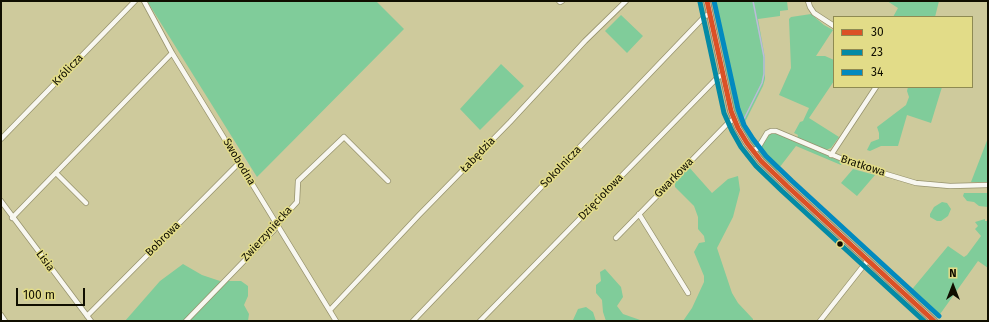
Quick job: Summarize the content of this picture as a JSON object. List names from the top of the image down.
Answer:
{
  "streets": {
    "street": [
      "Królicza",
      "Łabędzia",
      "Swobodna",
      "Bratkowa",
      "Sokolnicza",
      "Gwarkowa",
      "Dzięciołowa",
      "Zwierzyniecka",
      "Bobrowa",
      "Lisia"
    ]
  },
  "crossings": [
    ["Łabędzia", "Swobodna"],
    ["Swobodna", "Zwierzyniecka"],
    ["Swobodna", "Bobrowa"],
    ["Bobrowa", "Lisia"]
  ],
  "lines": ["transit line 30", "transit line 34", "transit line 23"],
  "legend": ["30", "23", "34"],
  "scale_bar": "100 m",
  "north": "top"
}
